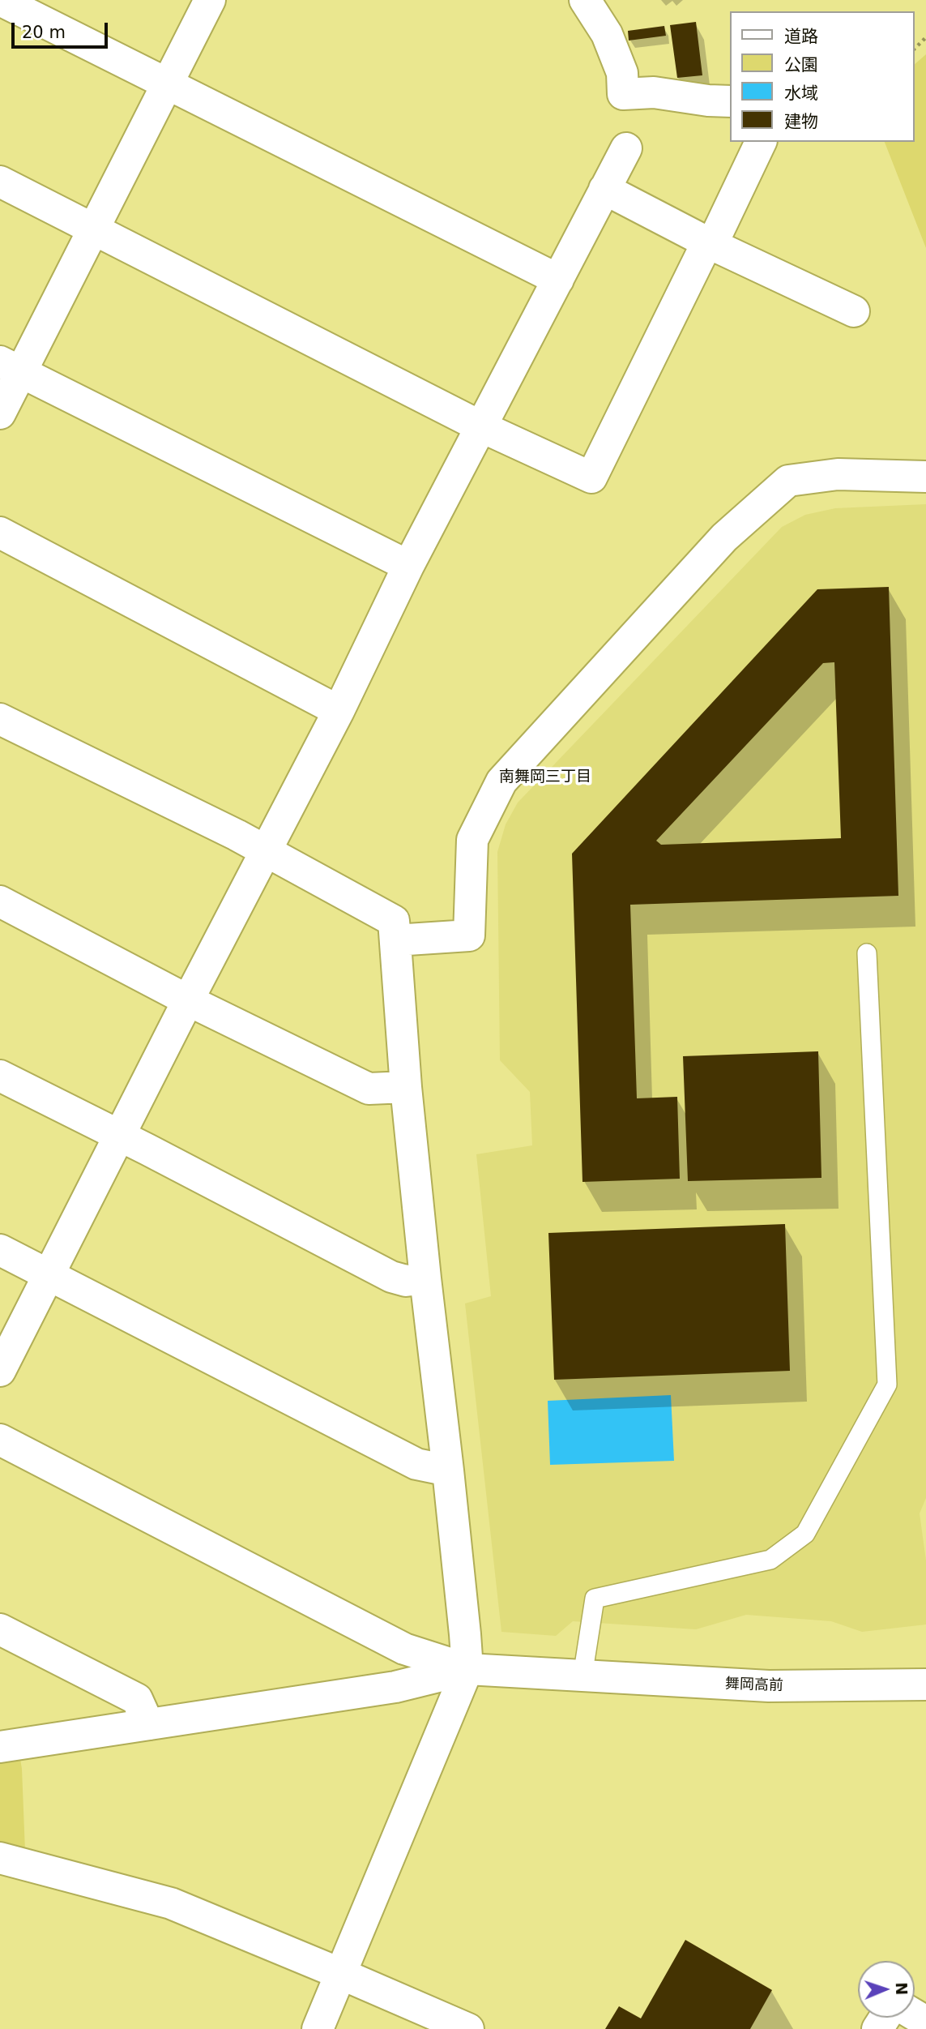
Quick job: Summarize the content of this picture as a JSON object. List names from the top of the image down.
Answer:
{
  "streets": {
    "street": ["舞岡高前"]
  },
  "districts": ["南舞岡三丁目"],
  "legend": [
    "道路",
    "公園",
    "水域",
    "建物"
  ],
  "scale_bar": "20 m",
  "north": "right"
}
